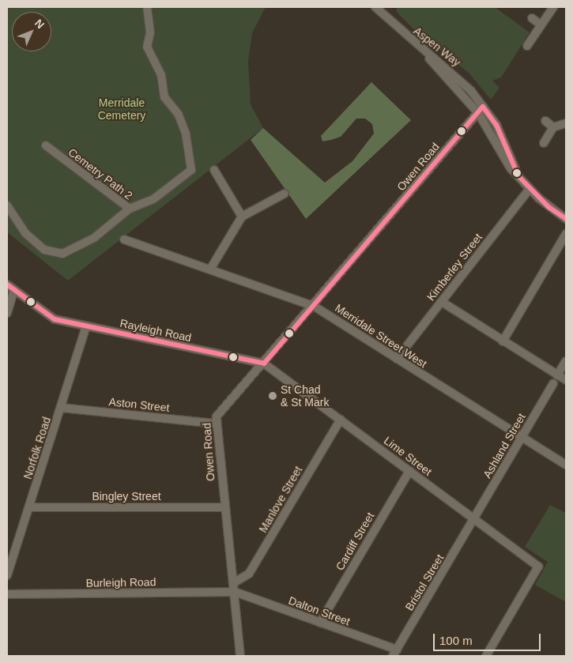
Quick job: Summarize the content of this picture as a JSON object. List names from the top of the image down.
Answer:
{
  "streets": {
    "street": [
      "Aspen Way",
      "Owen Road",
      "Cemetry Path 2",
      "Kimberley Street",
      "Rayleigh Road",
      "Merridale Street West",
      "Aston Street",
      "Ashland Street",
      "Norfolk Road",
      "Lime Street",
      "Bingley Street",
      "Manlove Street",
      "Cardiff Street",
      "Burleigh Road",
      "Bristol Street",
      "Dalton Street"
    ]
  },
  "crossings": [
    ["Aspen Way", "Owen Road"],
    ["Aspen Way", "Kimberley Street"],
    ["Owen Road", "Rayleigh Road"],
    ["Owen Road", "Merridale Street West"],
    ["Owen Road", "Aston Street"],
    ["Owen Road", "Lime Street"],
    ["Owen Road", "Bingley Street"],
    ["Owen Road", "Manlove Street"],
    ["Owen Road", "Burleigh Road"],
    ["Owen Road", "Dalton Street"],
    ["Kimberley Street", "Merridale Street West"],
    ["Rayleigh Road", "Norfolk Road"],
    ["Rayleigh Road", "Lime Street"],
    ["Merridale Street West", "Ashland Street"],
    ["Aston Street", "Norfolk Road"],
    ["Ashland Street", "Lime Street"],
    ["Ashland Street", "Bristol Street"],
    ["Norfolk Road", "Bingley Street"],
    ["Lime Street", "Manlove Street"],
    ["Lime Street", "Cardiff Street"],
    ["Lime Street", "Bristol Street"],
    ["Cardiff Street", "Dalton Street"],
    ["Burleigh Road", "Dalton Street"],
    ["Bristol Street", "Dalton Street"]
  ],
  "parks": ["Merridale Cemetery"],
  "places": ["St Chad & St Mark"],
  "scale_bar": "100 m",
  "north": "top right"
}
